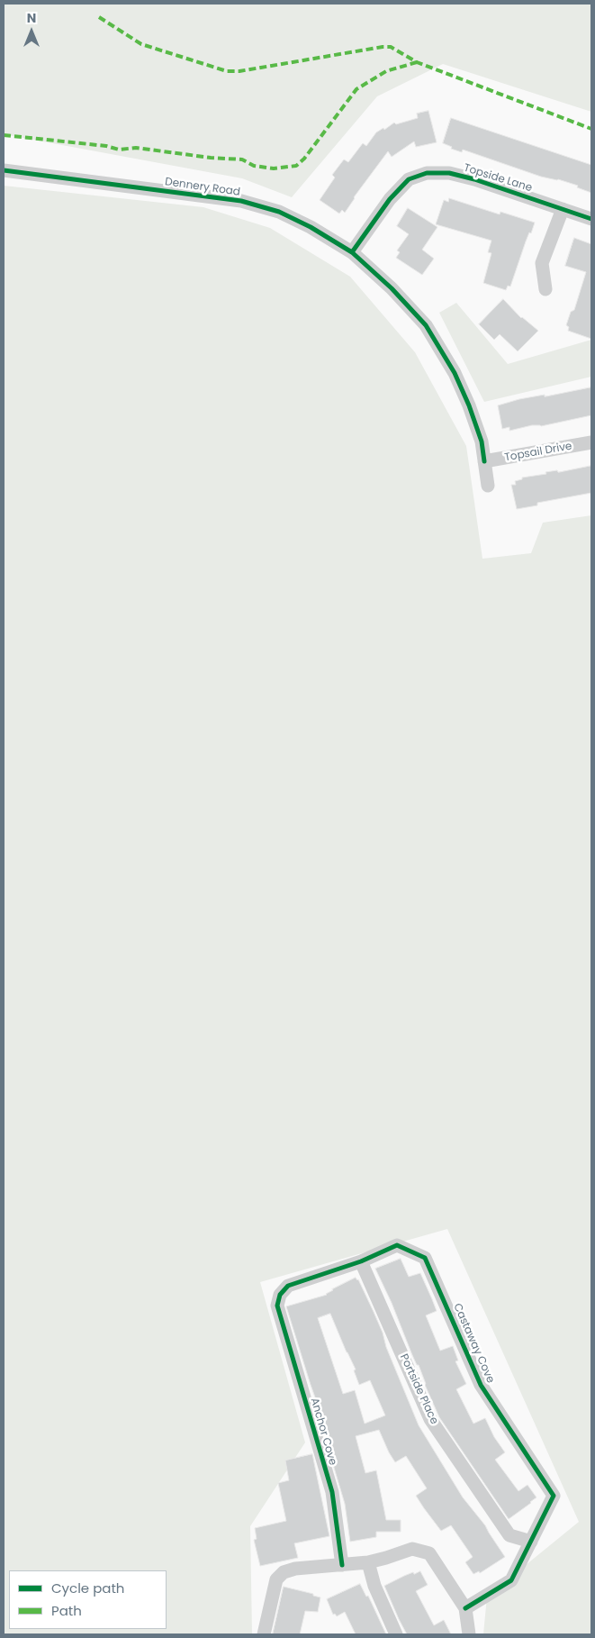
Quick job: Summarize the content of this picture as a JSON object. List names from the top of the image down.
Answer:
{
  "streets": {
    "street": [
      "Topside Lane",
      "Dennery Road",
      "Topsail Drive",
      "Castaway Cove",
      "Portside Place",
      "Anchor Cove"
    ]
  },
  "crossings": [
    ["Topside Lane", "Dennery Road"],
    ["Dennery Road", "Topsail Drive"],
    ["Castaway Cove", "Portside Place"],
    ["Castaway Cove", "Anchor Cove"]
  ],
  "legend": ["Cycle path", "Path"],
  "north": "top"
}
